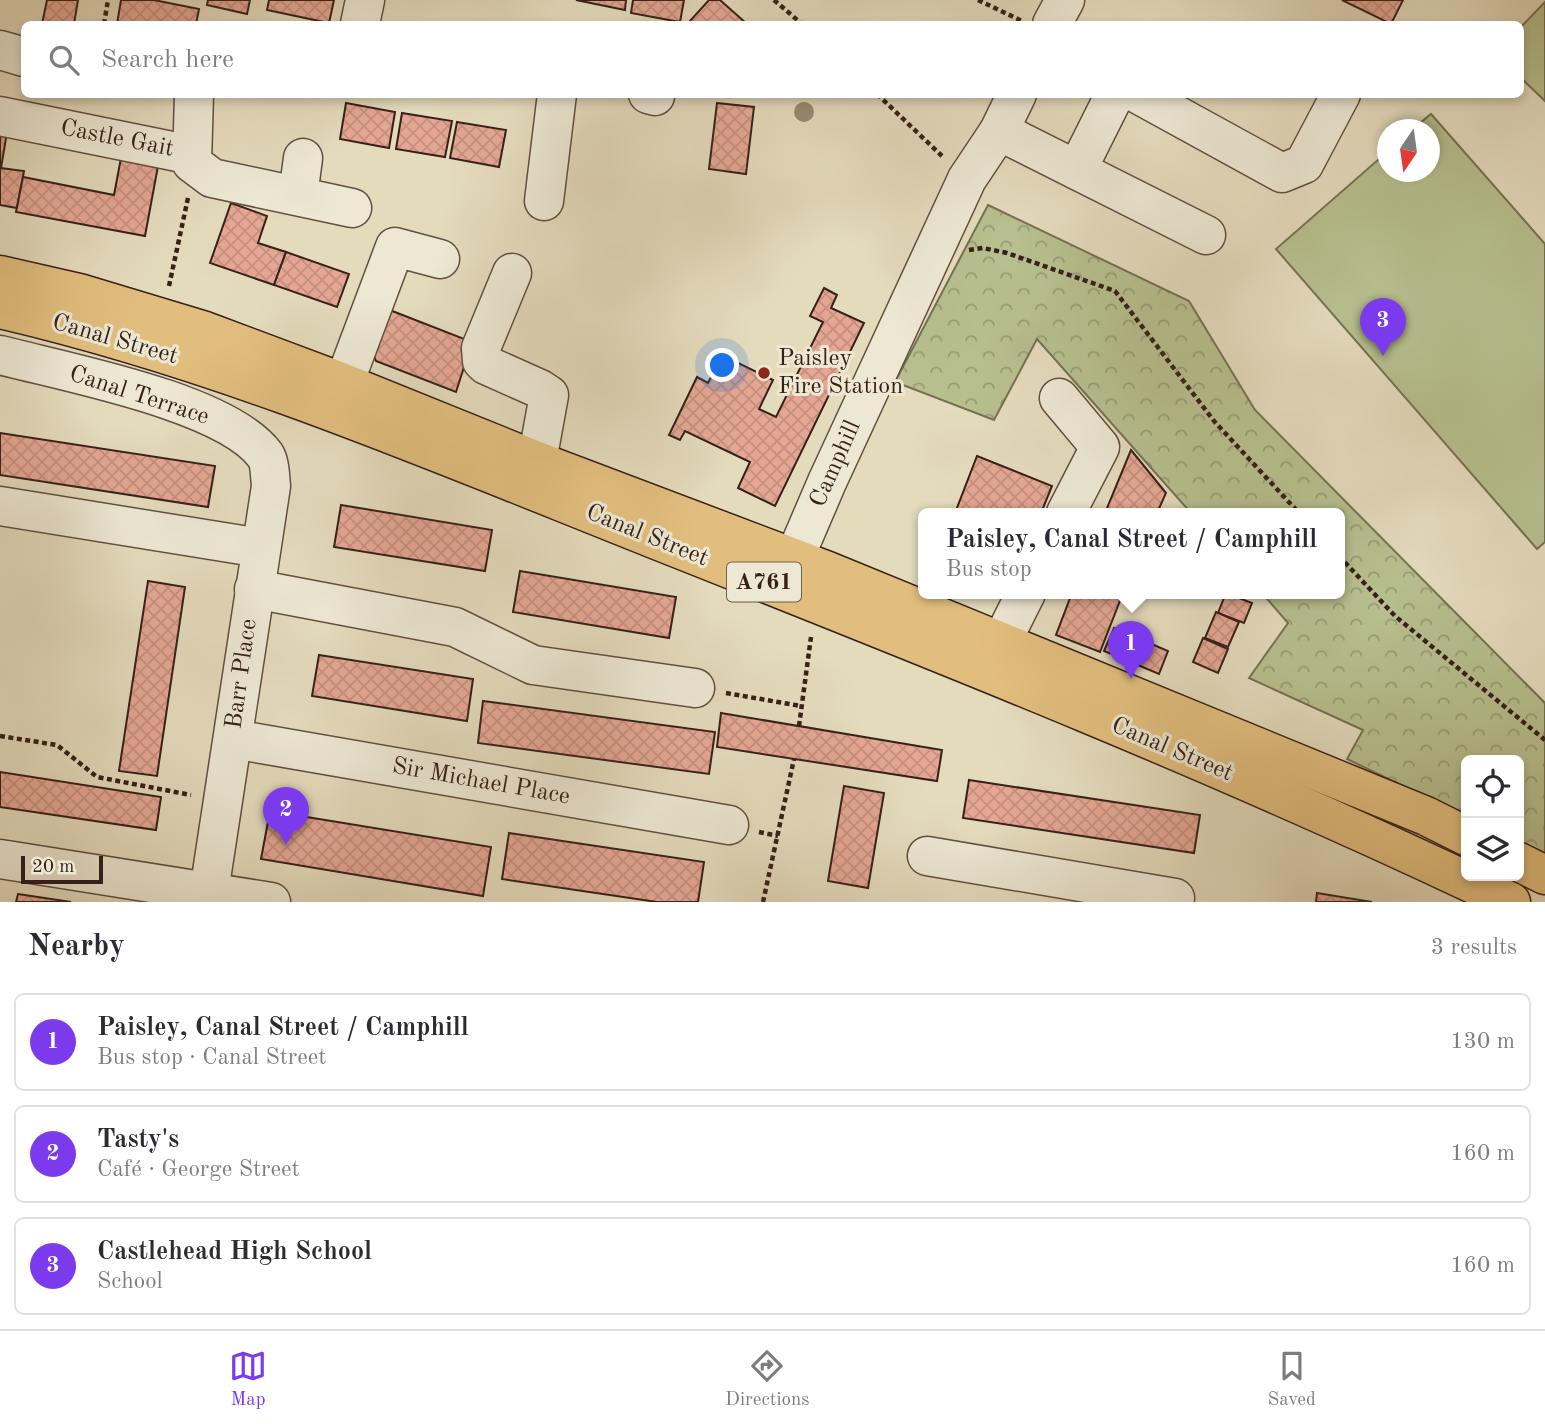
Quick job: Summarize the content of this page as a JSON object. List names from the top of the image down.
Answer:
{
  "streets": {
    "main road": ["Canal Street", "A761"],
    "street": [
      "Castle Gait",
      "Canal Terrace",
      "Camphill",
      "Barr Place",
      "Sir Michael Place"
    ]
  },
  "crossings": [
    ["Canal Street", "Camphill"],
    ["Canal Terrace", "Barr Place"],
    ["Barr Place", "Sir Michael Place"]
  ],
  "places": ["Paisley Fire Station"],
  "scale_bar": "20 m",
  "north": "bottom",
  "page": {
    "search": "Search here",
    "pins": ["3", "1", "2"],
    "popup": ["Paisley, Canal Street / Camphill", "Bus stop"],
    "scale": "20 m",
    "heading": ["Nearby", "3 results"],
    "list": [
      {
        "mark": "1",
        "name": "Paisley, Canal Street / Camphill",
        "note": "Bus stop · Canal Street",
        "value": "130 m"
      },
      {
        "mark": "2",
        "name": "Tasty's",
        "note": "Café · George Street",
        "value": "160 m"
      },
      {
        "mark": "3",
        "name": "Castlehead High School",
        "note": "School",
        "value": "160 m"
      }
    ],
    "nav": ["Map", "Directions", "Saved"]
  }
}
